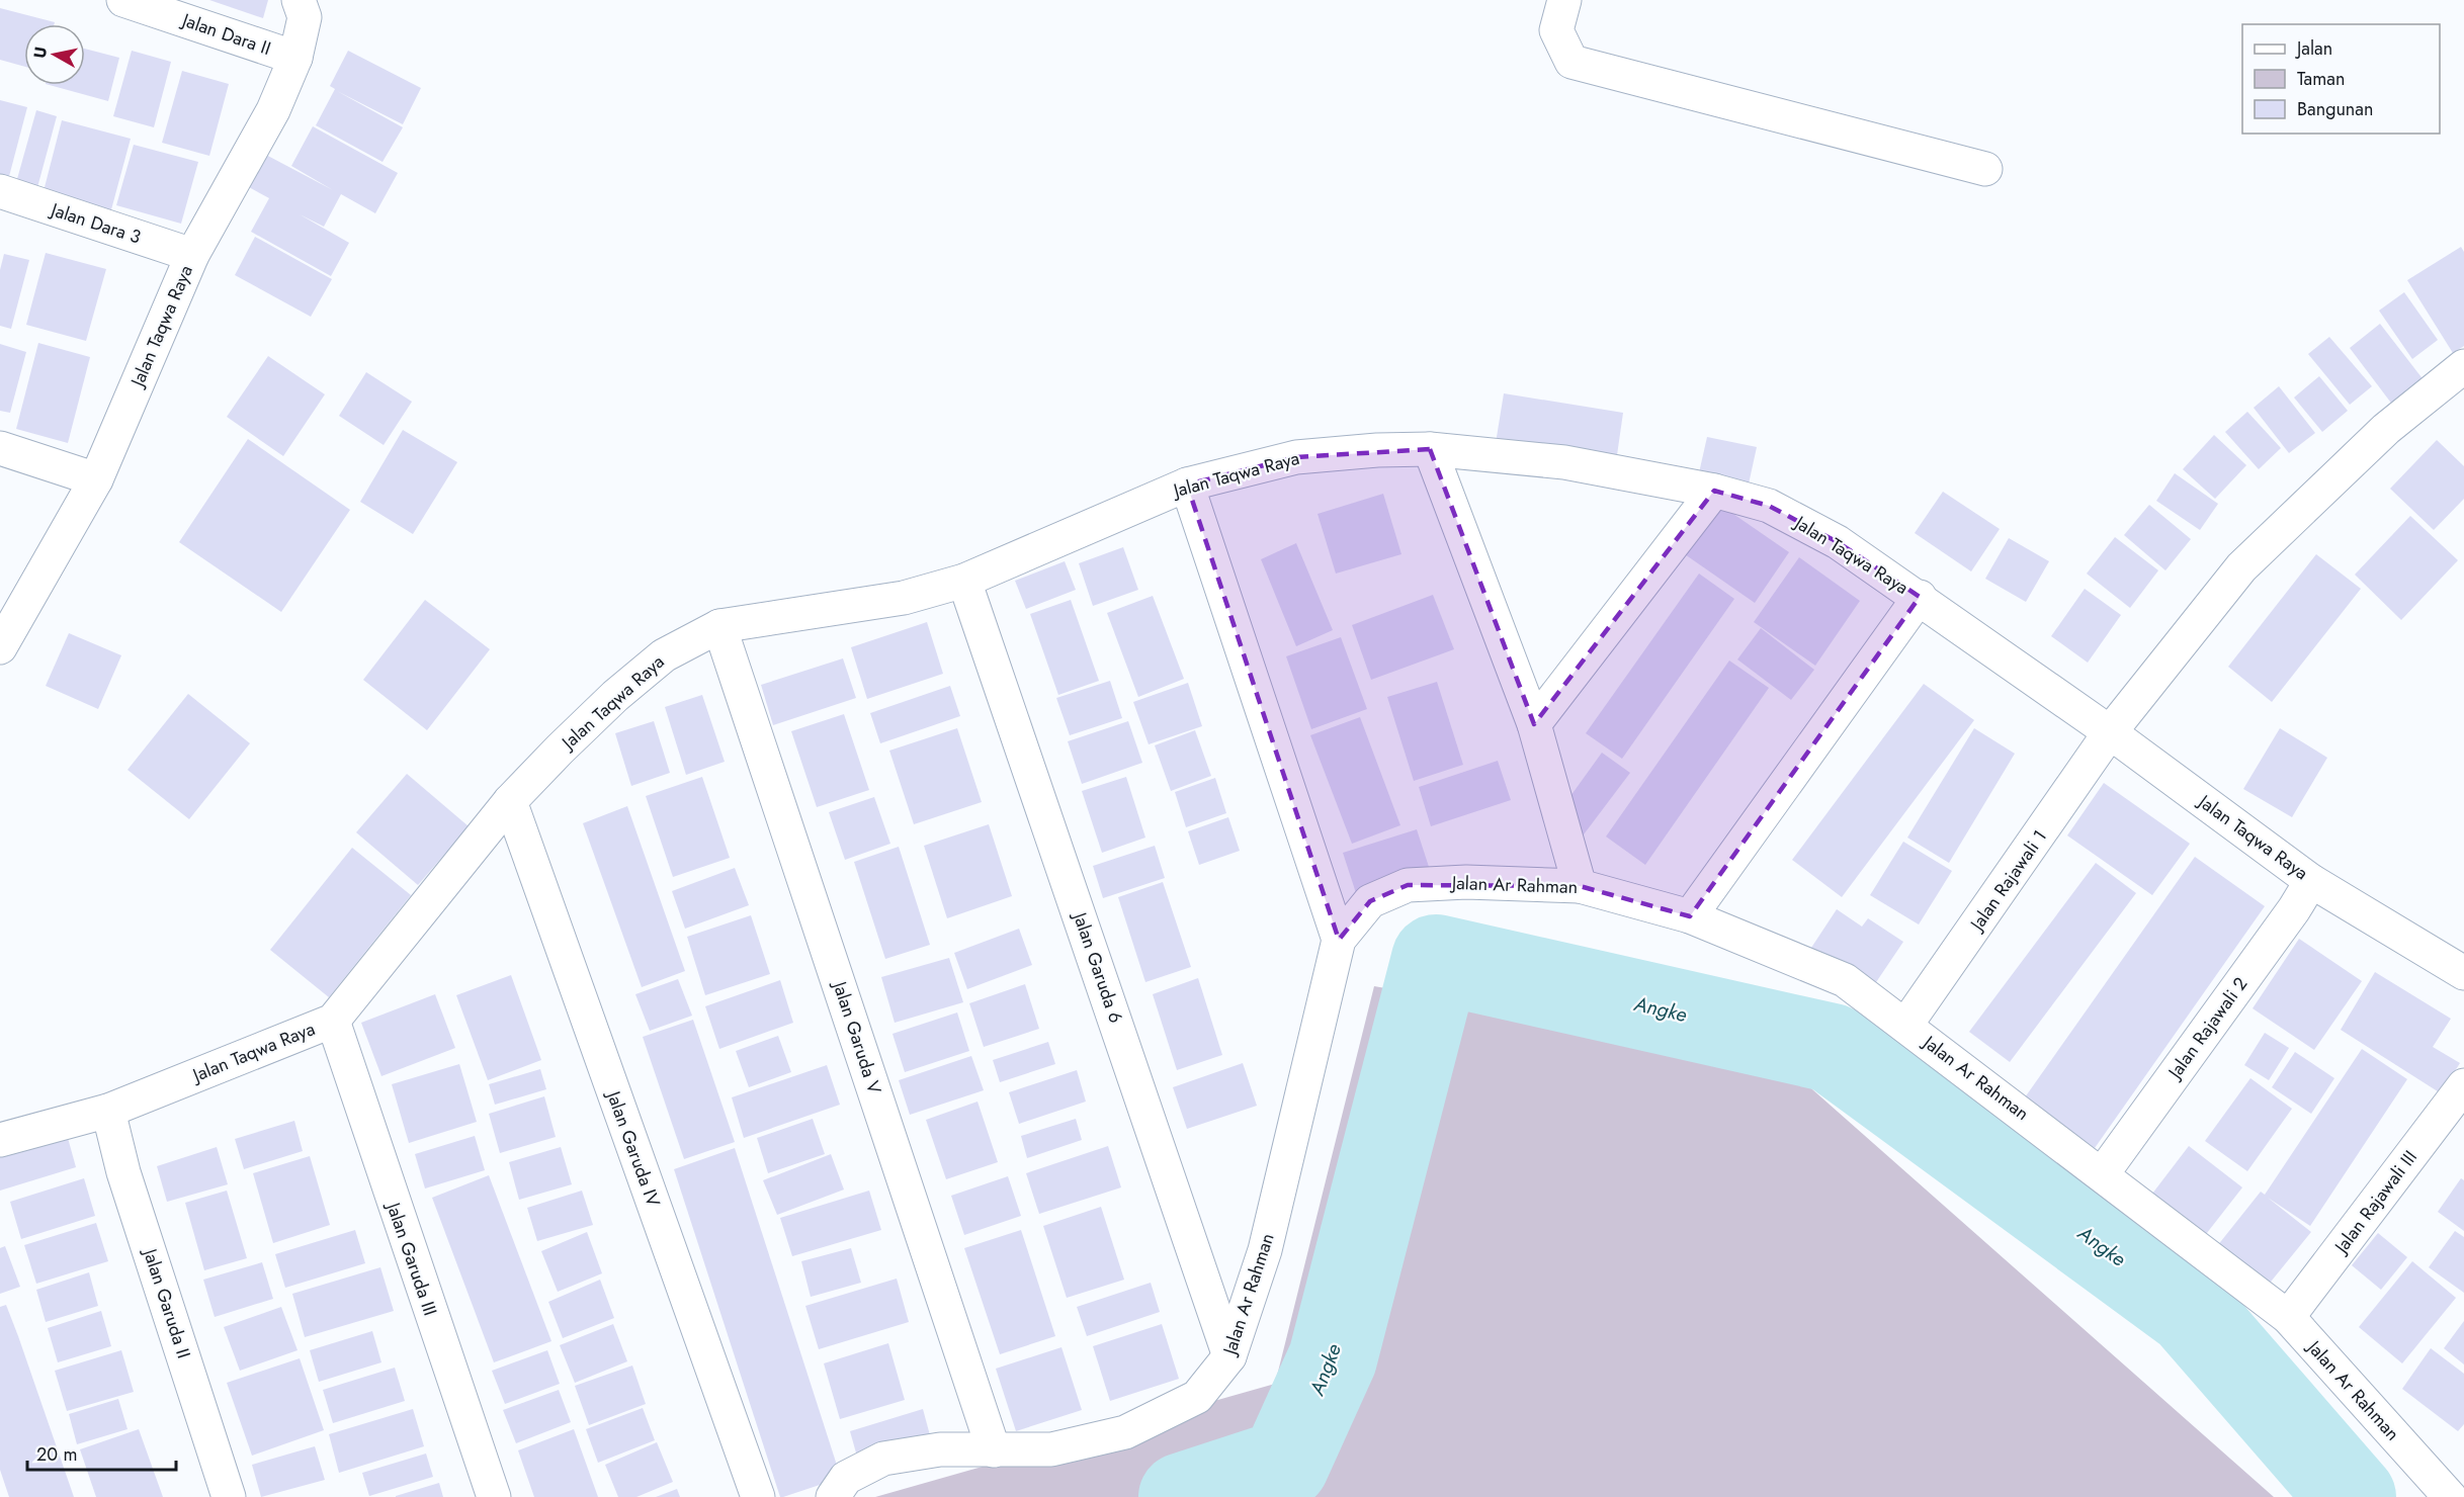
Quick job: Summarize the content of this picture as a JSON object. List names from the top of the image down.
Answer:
{
  "streets": {
    "street": [
      "Jalan Dara II",
      "Jalan Dara 3",
      "Jalan Taqwa Raya",
      "Jalan Rajawali 1",
      "Jalan Ar Rahman",
      "Jalan Garuda 6",
      "Jalan Rajawali 2",
      "Jalan Garuda V",
      "Jalan Garuda IV",
      "Jalan Rajawali III",
      "Jalan Garuda III",
      "Jalan Garuda II"
    ]
  },
  "crossings": [
    ["Jalan Dara II", "Jalan Taqwa Raya"],
    ["Jalan Dara 3", "Jalan Taqwa Raya"],
    ["Jalan Taqwa Raya", "Jalan Rajawali 1"],
    ["Jalan Taqwa Raya", "Jalan Garuda 6"],
    ["Jalan Taqwa Raya", "Jalan Rajawali 2"],
    ["Jalan Taqwa Raya", "Jalan Garuda V"],
    ["Jalan Taqwa Raya", "Jalan Garuda IV"],
    ["Jalan Taqwa Raya", "Jalan Garuda III"],
    ["Jalan Taqwa Raya", "Jalan Garuda II"],
    ["Jalan Rajawali 1", "Jalan Ar Rahman"],
    ["Jalan Ar Rahman", "Jalan Garuda 6"],
    ["Jalan Ar Rahman", "Jalan Rajawali 2"],
    ["Jalan Ar Rahman", "Jalan Garuda V"],
    ["Jalan Ar Rahman", "Jalan Rajawali III"]
  ],
  "water": ["Angke"],
  "legend": ["Jalan", "Taman", "Bangunan"],
  "scale_bar": "20 m",
  "north": "left"
}
